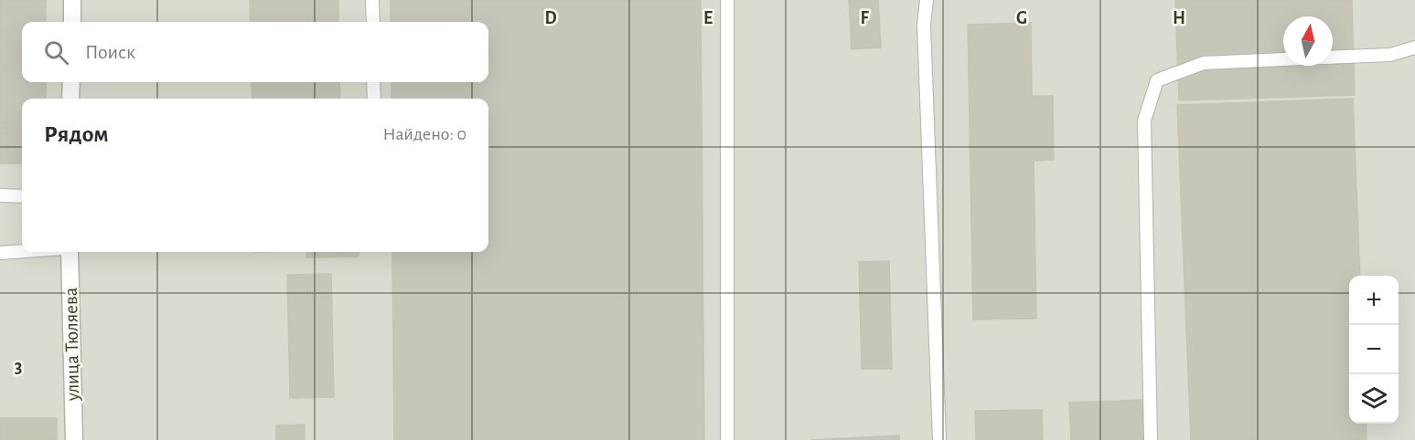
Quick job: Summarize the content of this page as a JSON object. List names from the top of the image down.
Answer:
{
  "streets": {
    "street": ["улица Тюляева"]
  },
  "north": "top",
  "page": {
    "search": "Поиск",
    "heading": ["Рядом", "Найдено: 0"],
    "map_buttons": ["+", "−"]
  },
  "grid": {
    "columns": [
      "D",
      "E",
      "F",
      "G",
      "H"
    ],
    "rows": ["3"]
  }
}
